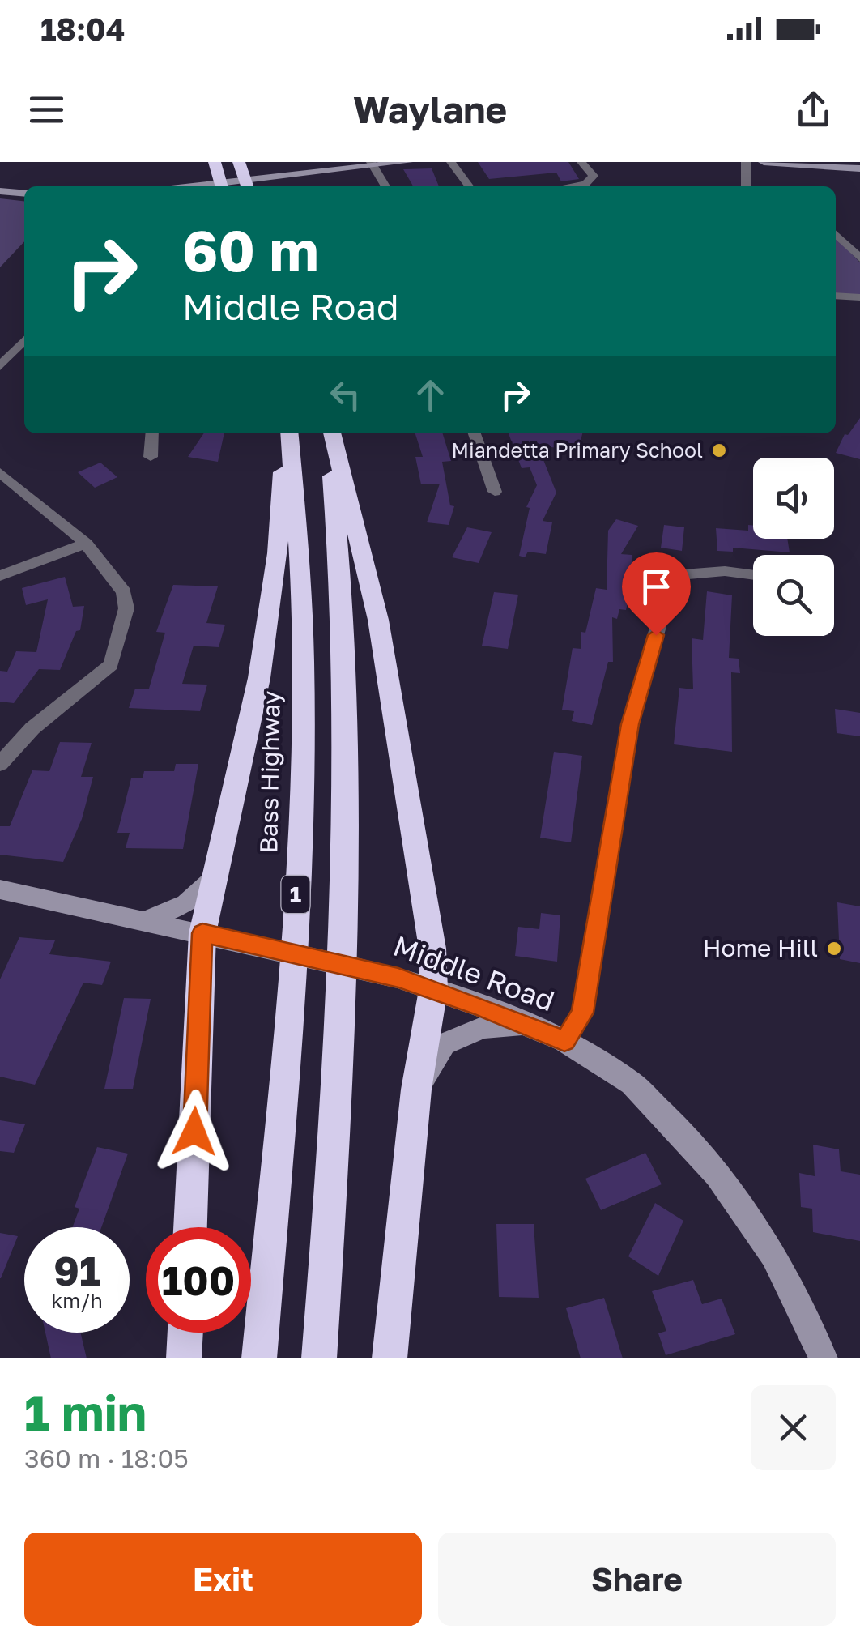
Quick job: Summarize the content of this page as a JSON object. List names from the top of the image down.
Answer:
{
  "streets": {
    "highway": ["Bass Highway", "1"],
    "main road": ["Middle Road"]
  },
  "places": ["Miandetta Primary School", "Home Hill"],
  "page": {
    "status": "18:04",
    "header": "Waylane",
    "turn": ["60 m", "Middle Road"],
    "speed": "91 km/h",
    "limit": "100",
    "heading": ["1 min", "360 m · 18:05"],
    "buttons": ["Exit", "Share"]
  }
}
